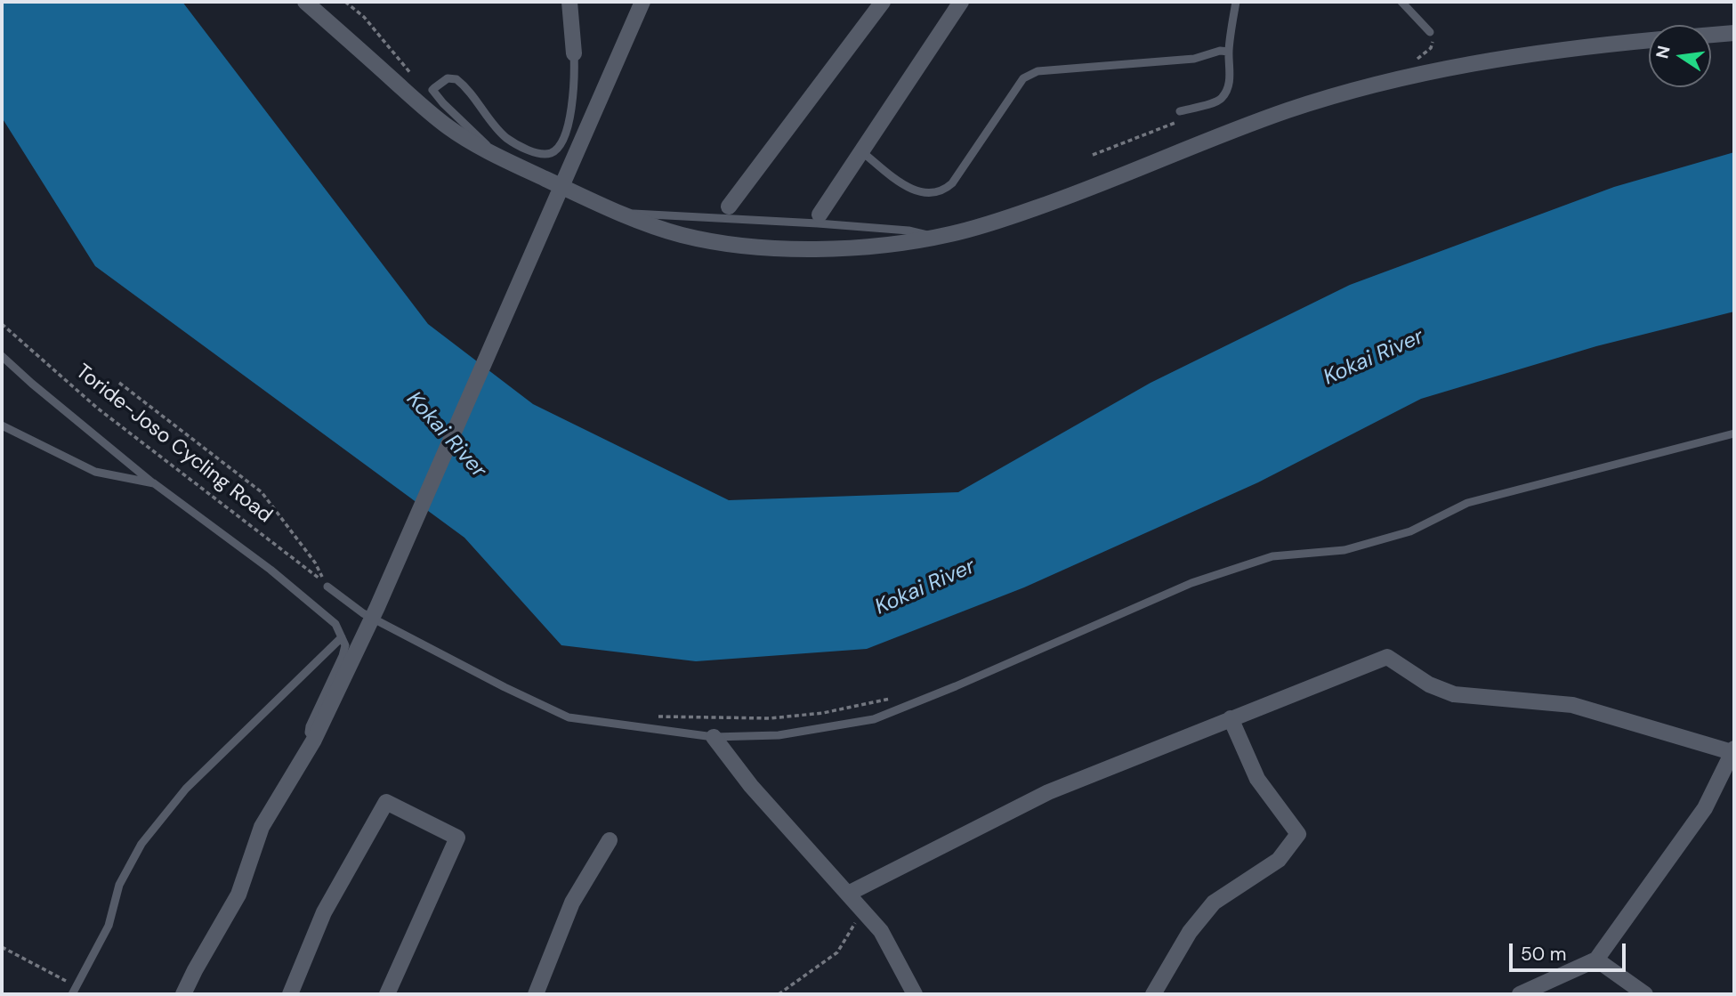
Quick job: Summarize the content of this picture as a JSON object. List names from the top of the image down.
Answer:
{
  "streets": {
    "path": ["Toride-Joso Cycling Road"]
  },
  "water": ["Kokai River"],
  "scale_bar": "50 m",
  "north": "left"
}
